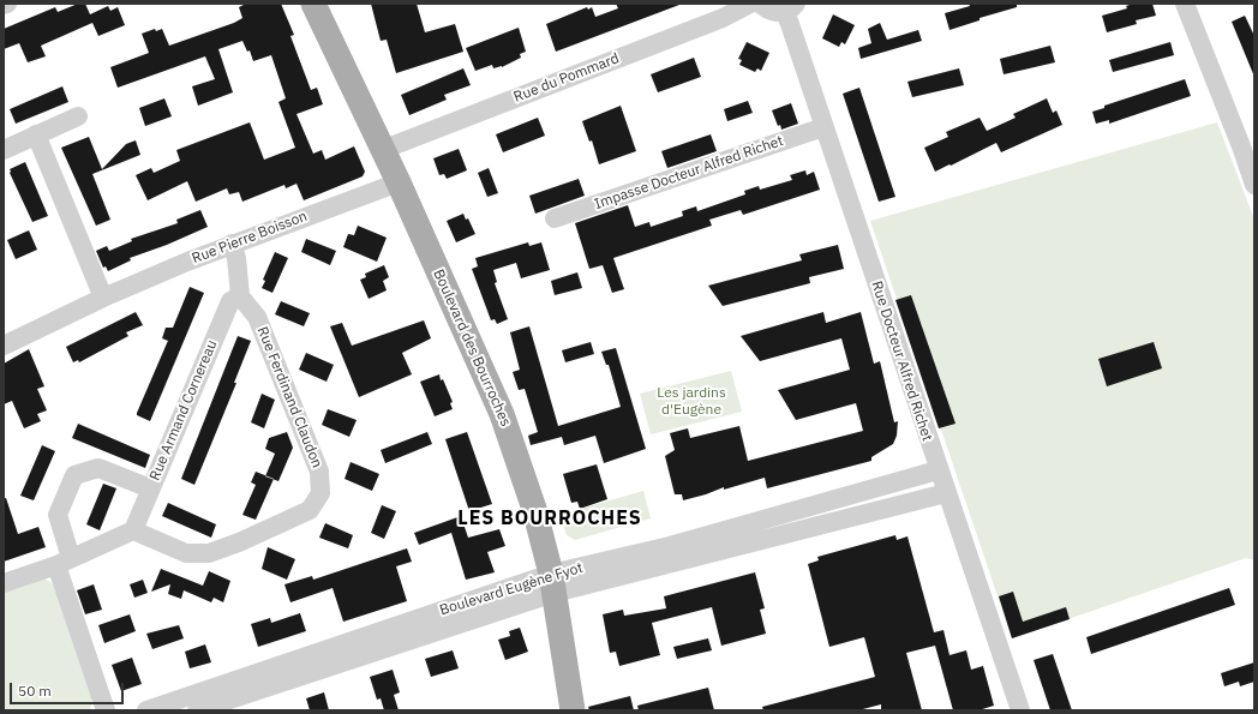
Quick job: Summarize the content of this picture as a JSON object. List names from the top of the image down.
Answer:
{
  "streets": {
    "main road": ["Boulevard des Bourroches"],
    "street": [
      "Rue du Pommard",
      "Impasse Docteur Alfred Richet",
      "Rue Pierre Boisson",
      "Rue Docteur Alfred Richet",
      "Rue Ferdinand Claudon",
      "Rue Armand Cornereau",
      "Boulevard Eugène Fyot"
    ]
  },
  "crossings": [
    ["Rue du Pommard", "Boulevard des Bourroches"],
    ["Impasse Docteur Alfred Richet", "Rue Docteur Alfred Richet"],
    ["Rue Pierre Boisson", "Boulevard des Bourroches"],
    ["Boulevard des Bourroches", "Boulevard Eugène Fyot"],
    ["Rue Docteur Alfred Richet", "Boulevard Eugène Fyot"],
    ["Rue Ferdinand Claudon", "Rue Armand Cornereau"]
  ],
  "districts": ["LES BOURROCHES"],
  "parks": ["Les jardins d'Eugène"],
  "scale_bar": "50 m"
}
